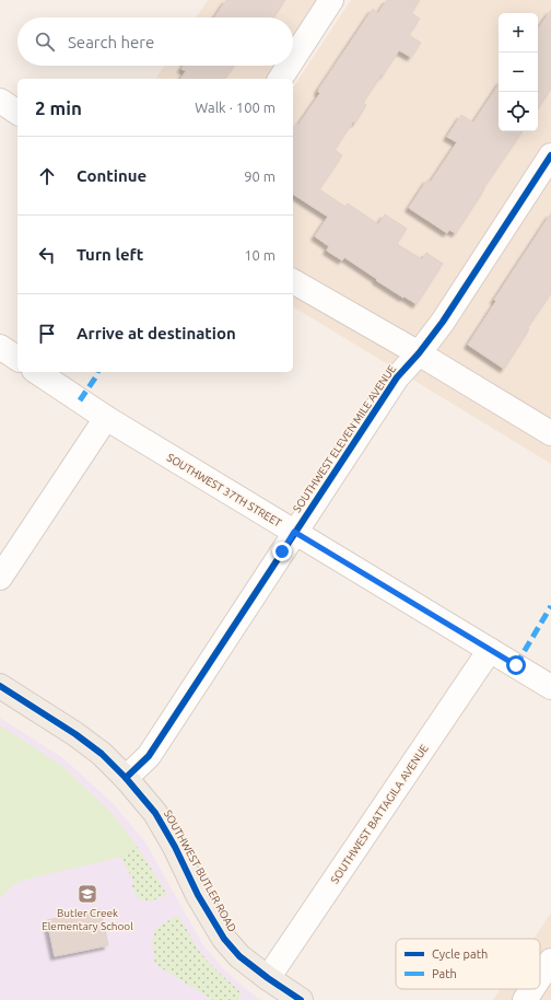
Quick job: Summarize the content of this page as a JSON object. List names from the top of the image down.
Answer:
{
  "streets": {
    "main road": ["SOUTHWEST BUTLER ROAD"],
    "street": ["SOUTHWEST ELEVEN MILE AVENUE", "SOUTHWEST 37TH STREET", "SOUTHWEST BATTAGILA AVENUE"]
  },
  "crossings": [
    ["SOUTHWEST ELEVEN MILE AVENUE", "SOUTHWEST 37TH STREET"],
    ["SOUTHWEST ELEVEN MILE AVENUE", "SOUTHWEST BUTLER ROAD"],
    ["SOUTHWEST 37TH STREET", "SOUTHWEST BATTAGILA AVENUE"],
    ["SOUTHWEST BATTAGILA AVENUE", "SOUTHWEST BUTLER ROAD"]
  ],
  "places": {
    "school or university": ["Butler Creek Elementary School"]
  },
  "legend": ["Cycle path", "Path"],
  "page": {
    "map_buttons": ["+", "−"],
    "search": "Search here",
    "heading": ["2 min", "Walk · 100 m"],
    "list": [
      ["Continue", "90 m"],
      ["Turn left", "10 m"],
      "Arrive at destination"
    ]
  }
}
